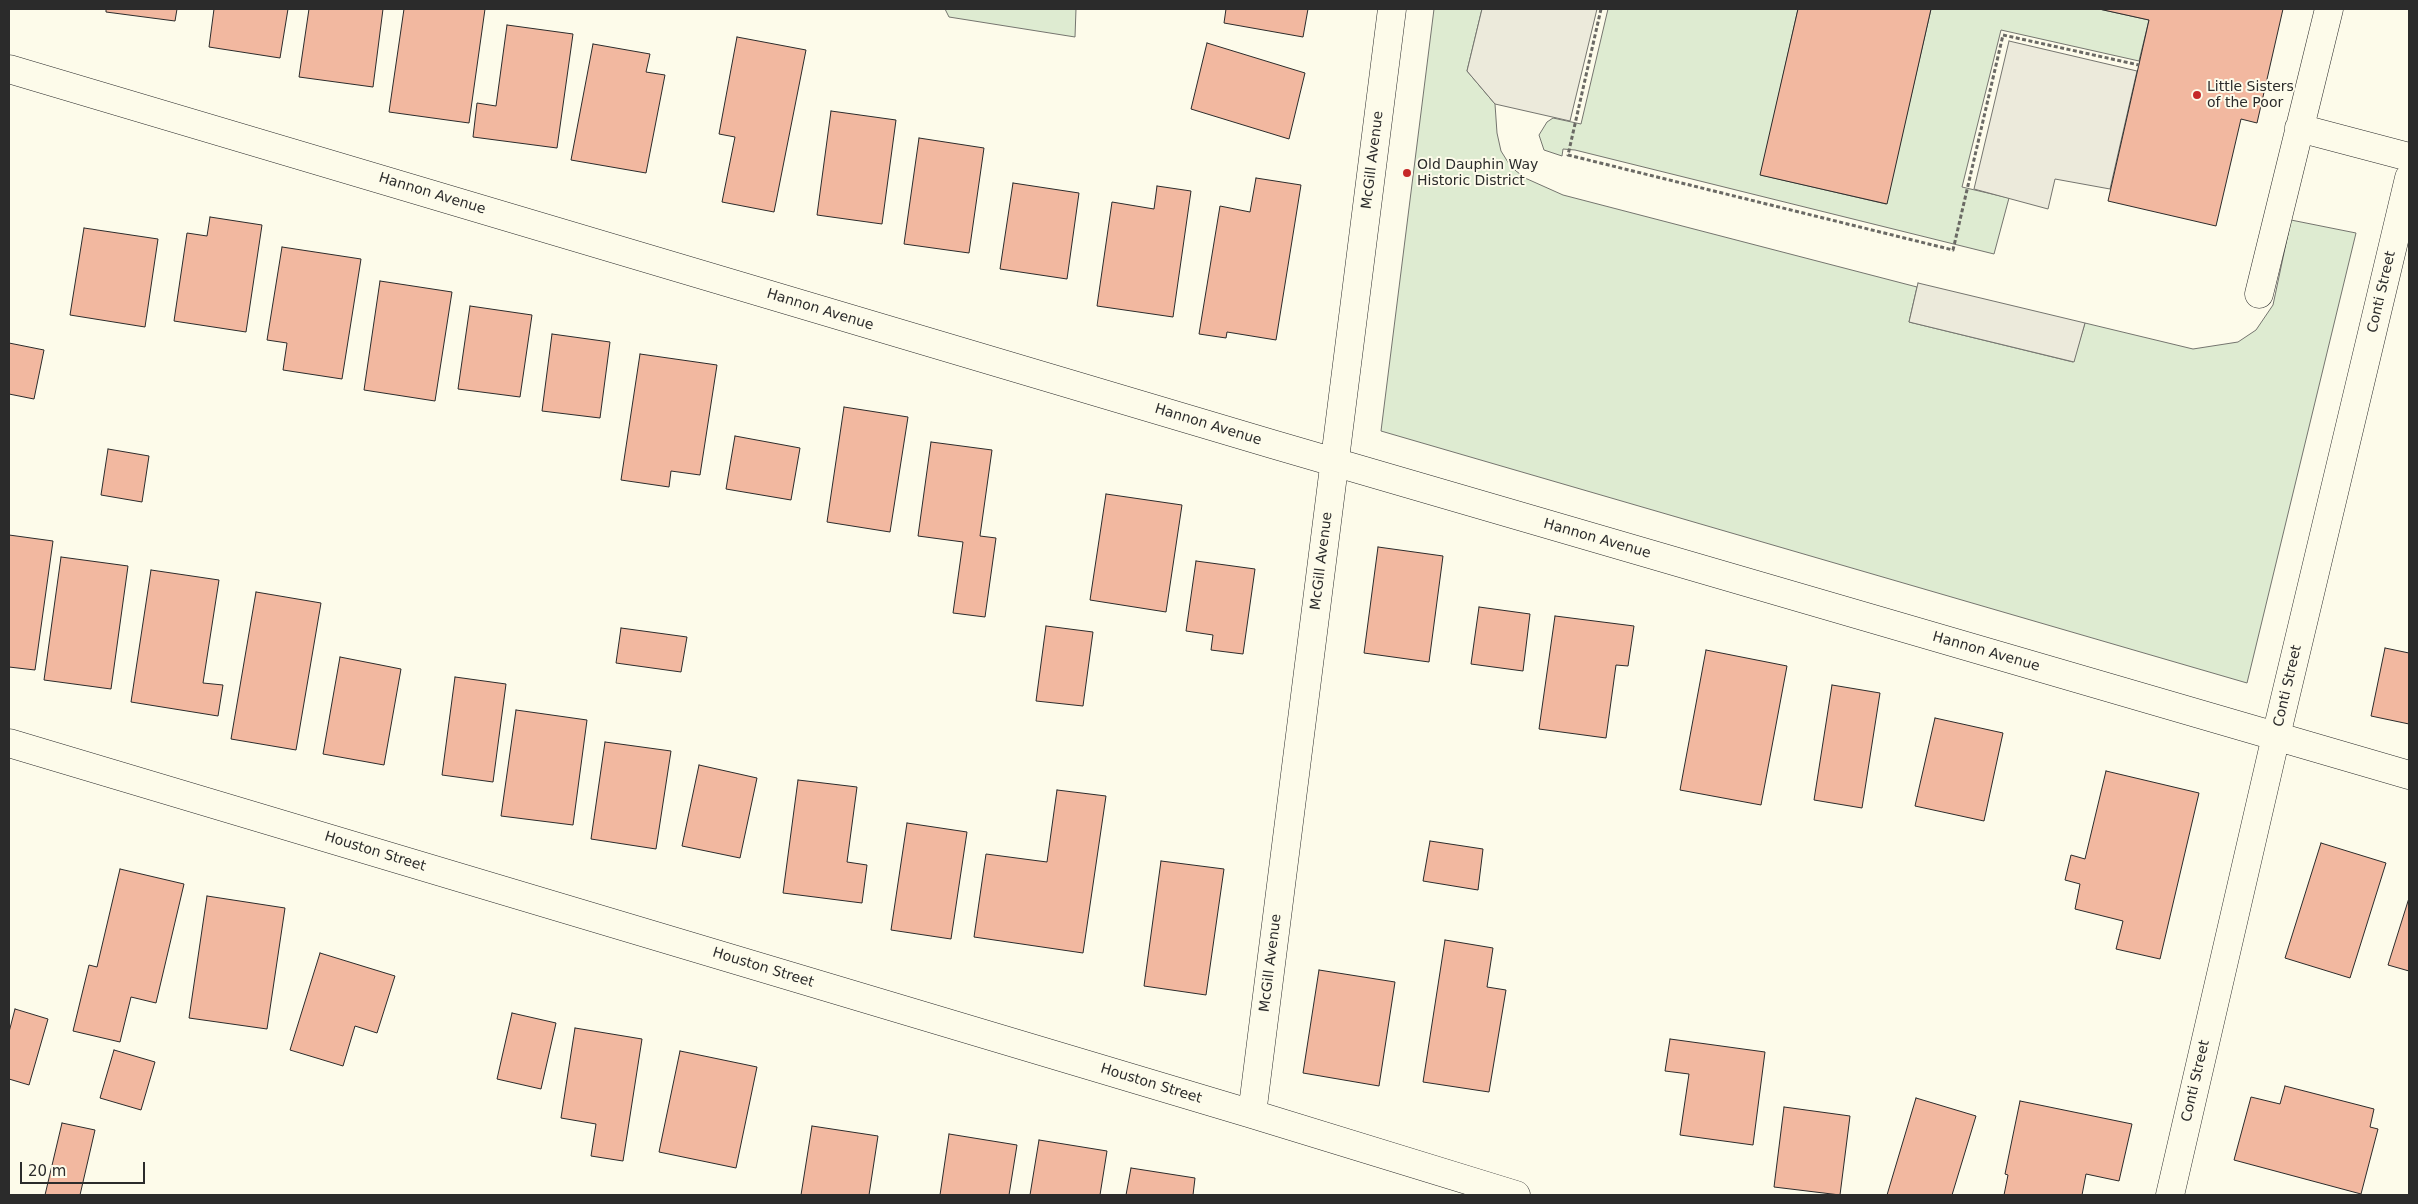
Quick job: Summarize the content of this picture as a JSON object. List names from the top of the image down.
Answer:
{
  "streets": {
    "street": [
      "McGill Avenue",
      "Hannon Avenue",
      "Conti Street",
      "Houston Street"
    ]
  },
  "crossings": [
    ["McGill Avenue", "Hannon Avenue"],
    ["McGill Avenue", "Houston Street"],
    ["Hannon Avenue", "Conti Street"]
  ],
  "places": ["Little Sisters of the Poor", "Old Dauphin Way Historic District"],
  "scale_bar": "20 m"
}
